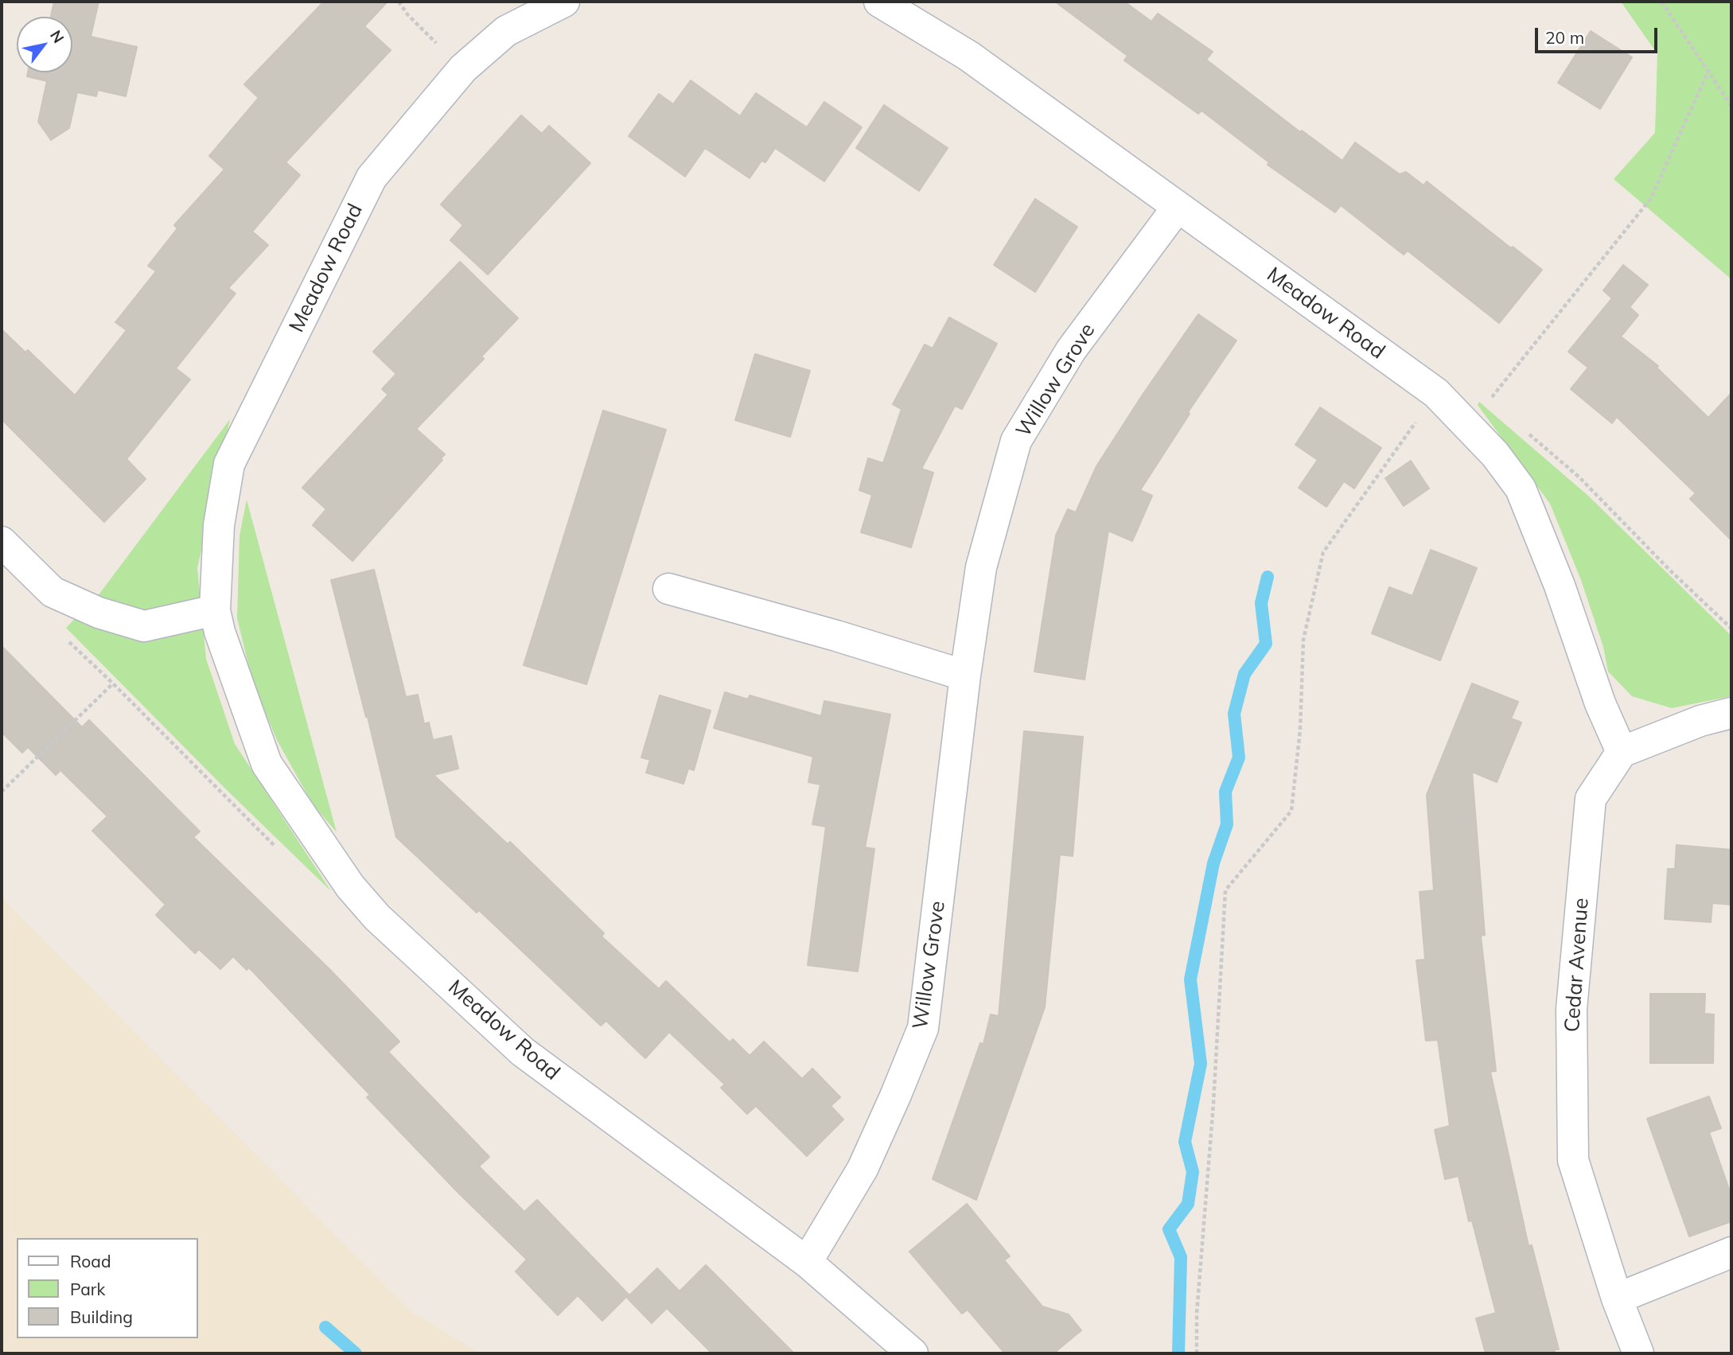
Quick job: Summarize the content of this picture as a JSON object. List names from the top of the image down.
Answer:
{
  "streets": {
    "street": ["Meadow Road", "Willow Grove", "Cedar Avenue"]
  },
  "crossings": [
    ["Meadow Road", "Willow Grove"],
    ["Meadow Road", "Cedar Avenue"]
  ],
  "legend": ["Road", "Park", "Building"],
  "scale_bar": "20 m",
  "north": "top right"
}
